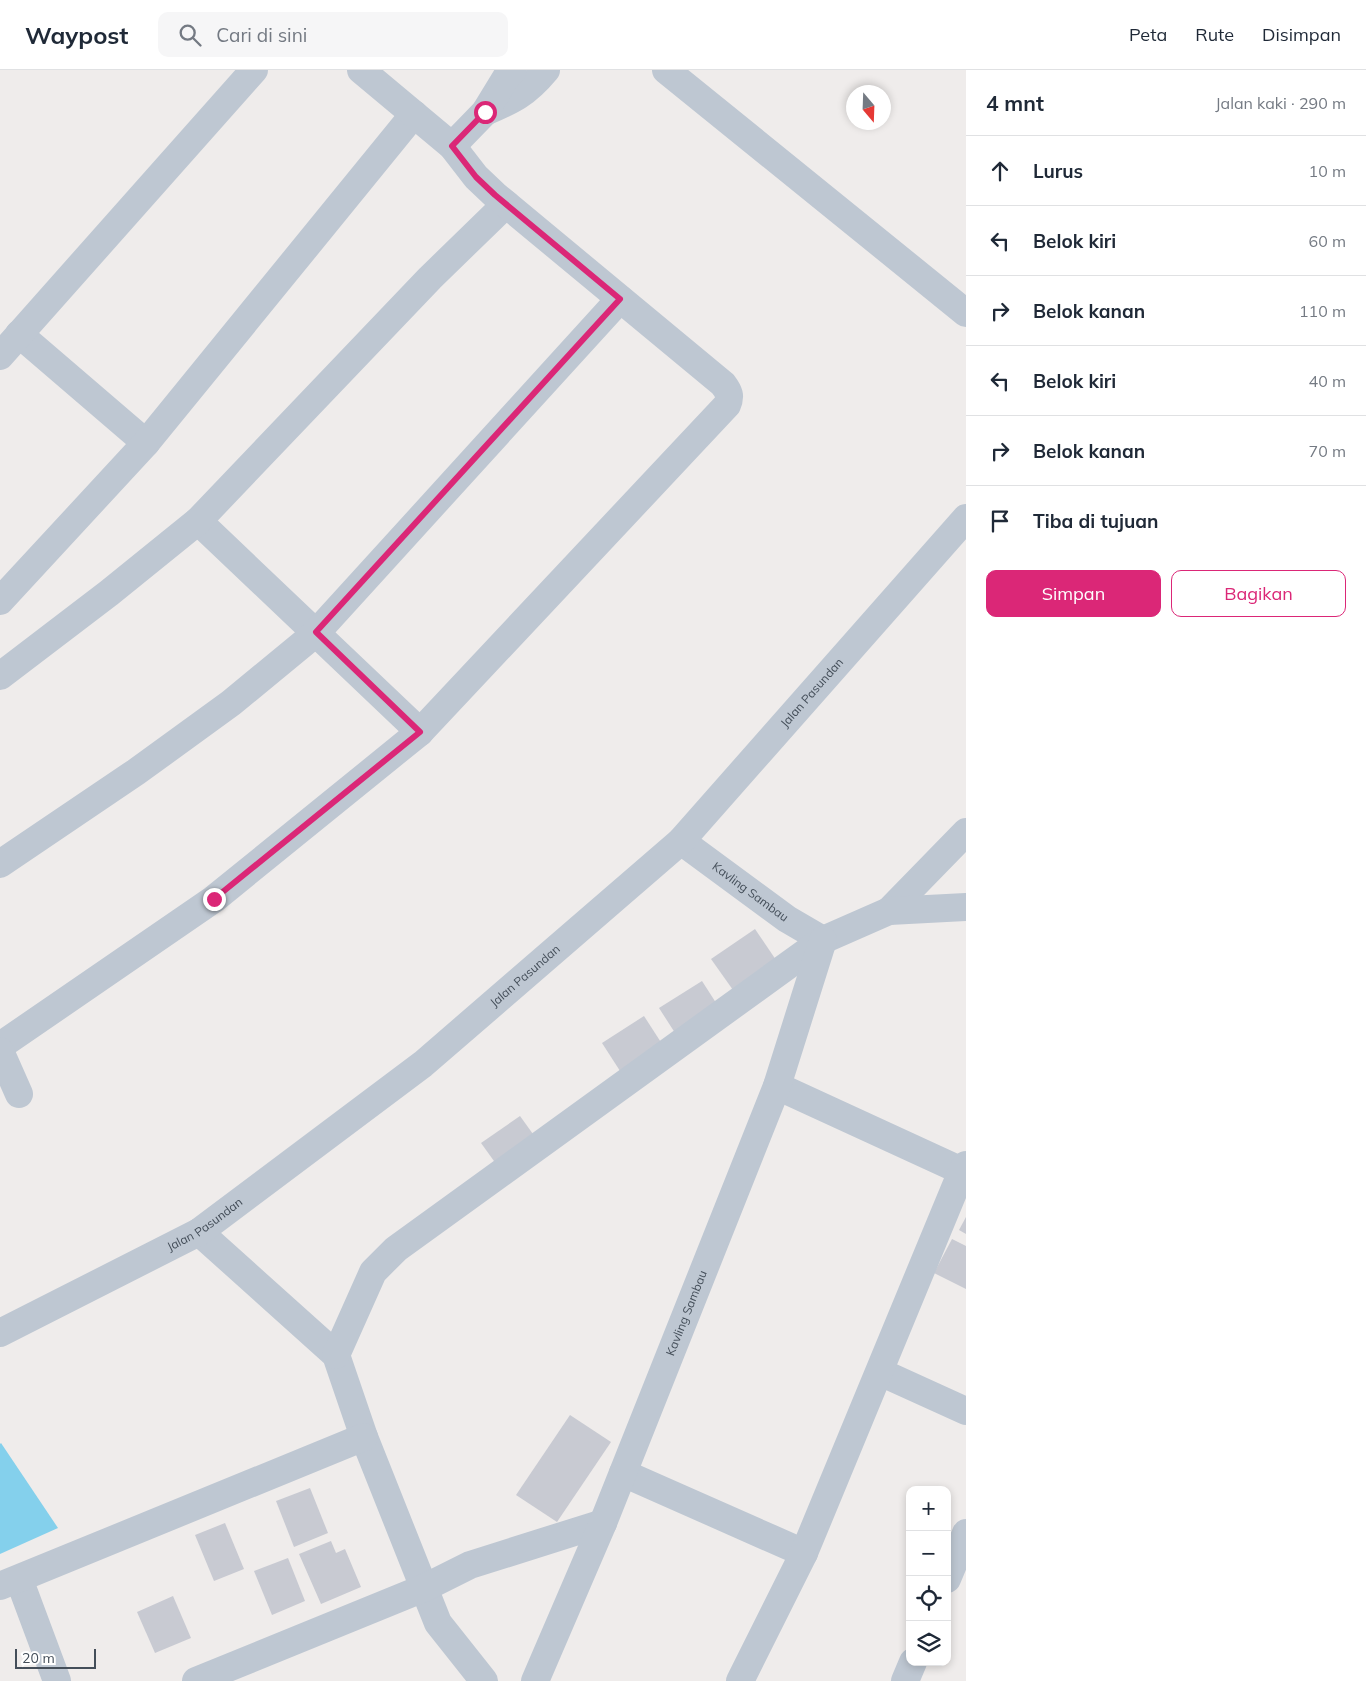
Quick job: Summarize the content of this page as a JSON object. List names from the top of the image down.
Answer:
{
  "streets": {
    "street": ["Jalan Pasundan", "Kavling Sambau"]
  },
  "crossings": [
    ["Jalan Pasundan", "Kavling Sambau"]
  ],
  "scale_bar": "20 m",
  "north": "bottom",
  "page": {
    "header": "Waypost",
    "search": "Cari di sini",
    "nav": ["Peta", "Rute", "Disimpan"],
    "heading": ["4 mnt", "Jalan kaki · 290 m"],
    "list": [
      ["Lurus", "10 m"],
      ["Belok kiri", "60 m"],
      ["Belok kanan", "110 m"],
      ["Belok kiri", "40 m"],
      ["Belok kanan", "70 m"],
      "Tiba di tujuan"
    ],
    "buttons": ["Simpan", "Bagikan"],
    "map_buttons": ["+", "−"],
    "scale": "20 m"
  }
}
